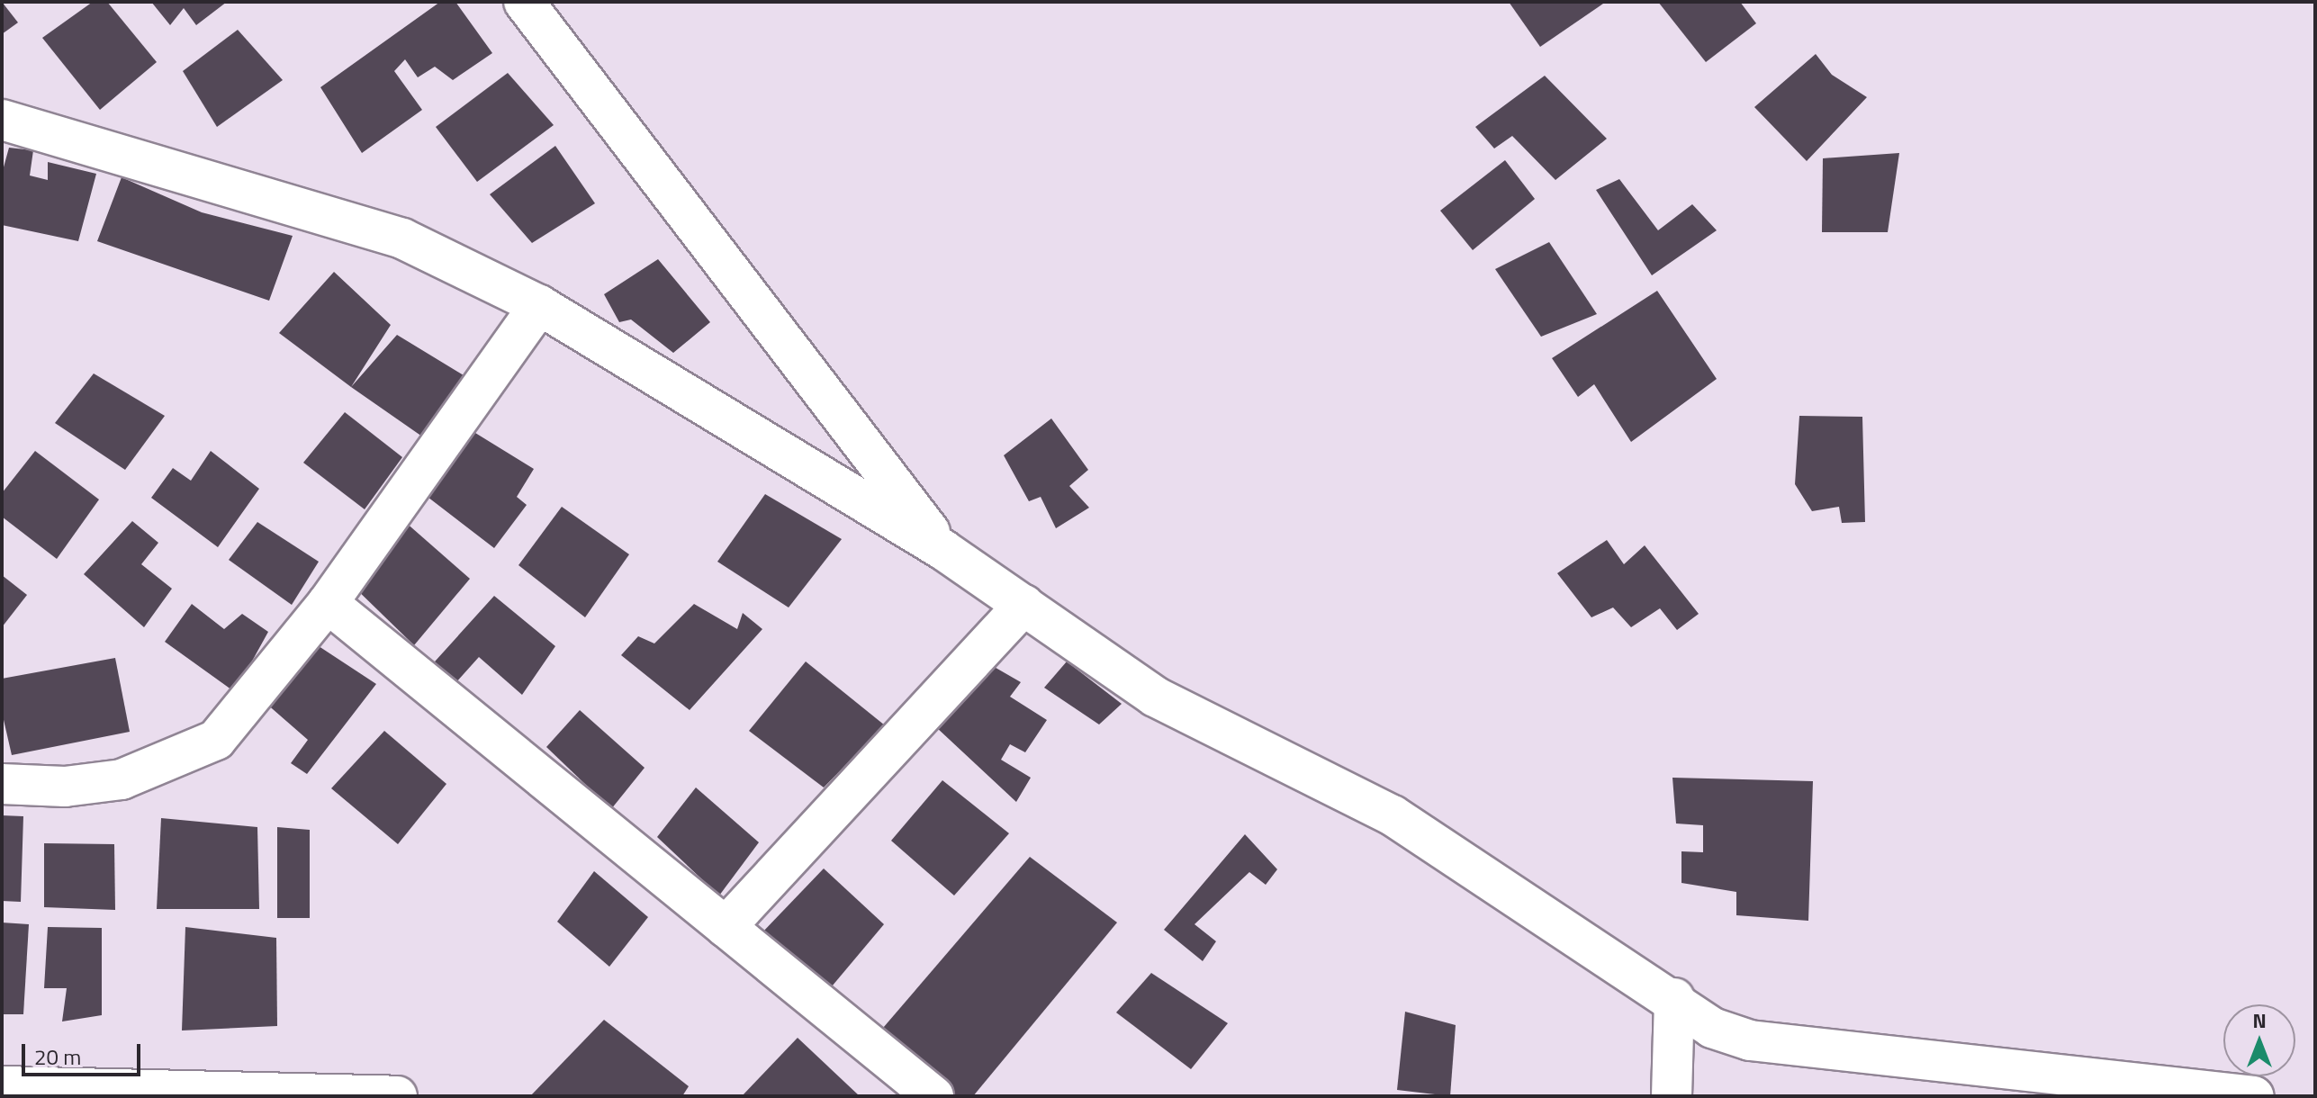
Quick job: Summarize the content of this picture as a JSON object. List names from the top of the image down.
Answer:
{
  "scale_bar": "20 m",
  "north": "top"
}
